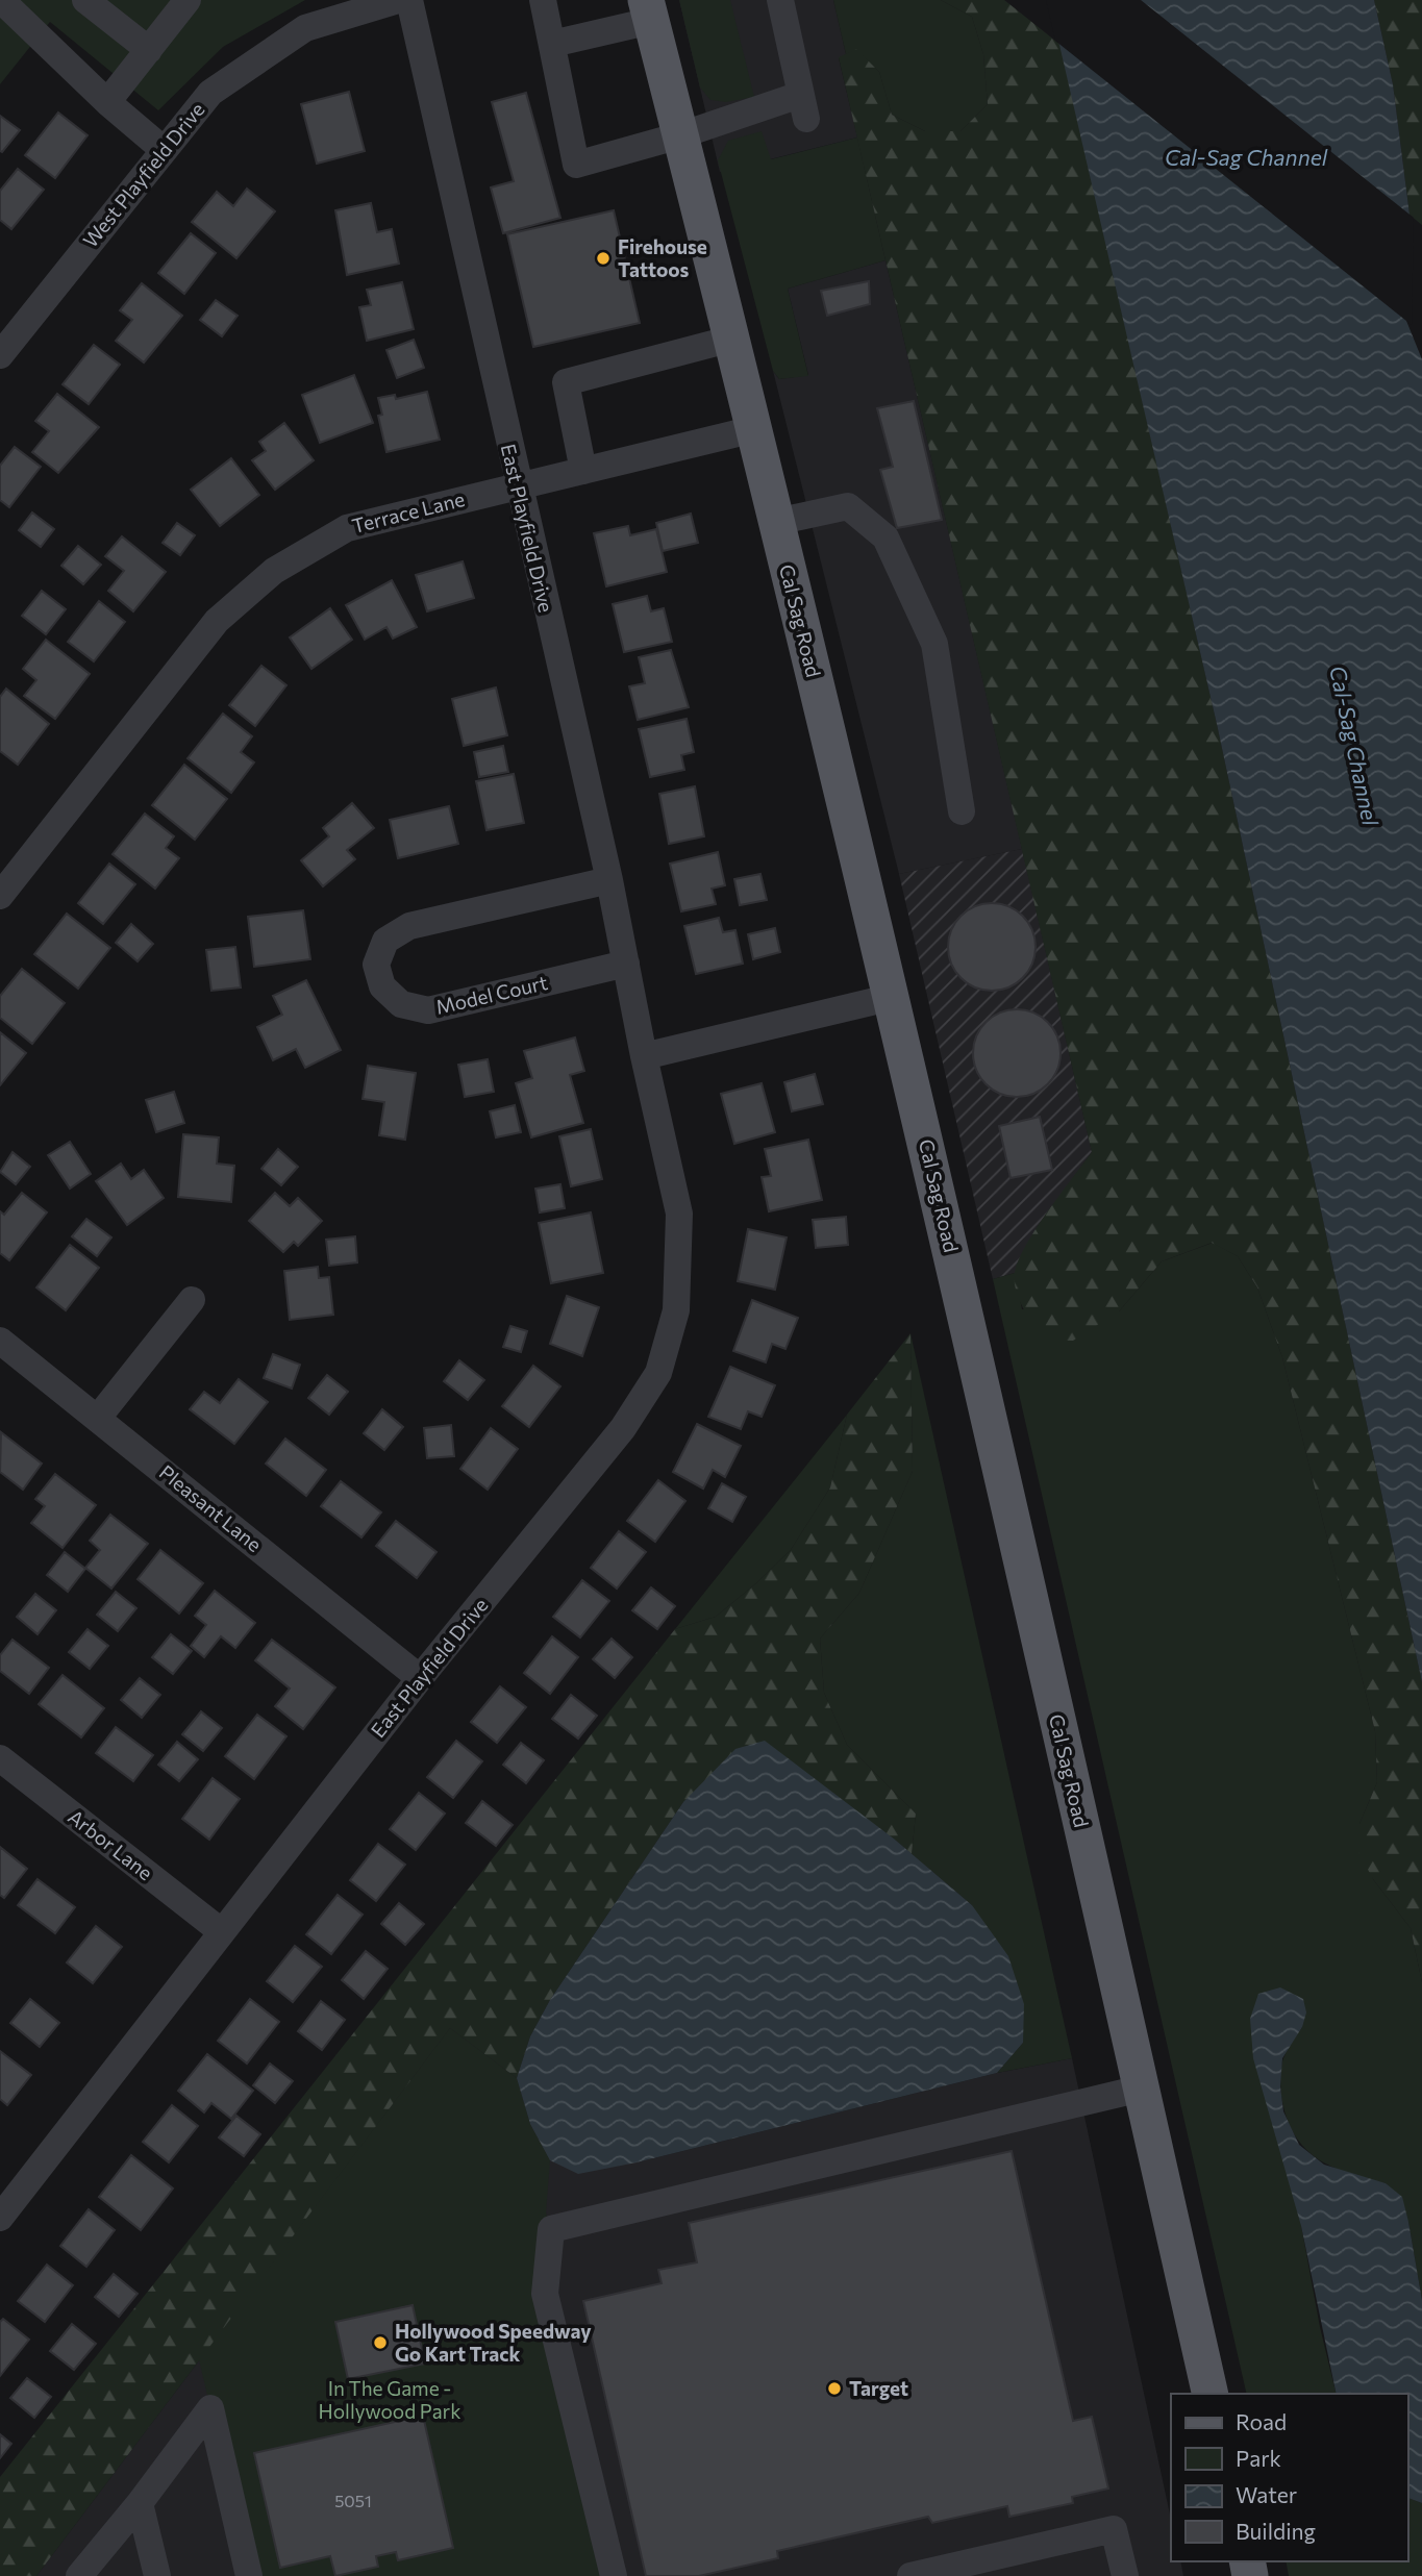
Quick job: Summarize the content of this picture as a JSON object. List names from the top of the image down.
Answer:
{
  "streets": {
    "main road": ["Cal Sag Road"],
    "street": [
      "West Playfield Drive",
      "Terrace Lane",
      "East Playfield Drive",
      "Model Court",
      "Pleasant Lane",
      "Arbor Lane"
    ]
  },
  "crossings": [
    ["Terrace Lane", "East Playfield Drive"],
    ["Terrace Lane", "Cal Sag Road"],
    ["East Playfield Drive", "Model Court"],
    ["East Playfield Drive", "Pleasant Lane"],
    ["East Playfield Drive", "Arbor Lane"]
  ],
  "water": ["Cal-Sag Channel"],
  "parks": ["In The Game - Hollywood Park"],
  "places": ["Firehouse Tattoos", "Hollywood Speedway Go Kart Track", "Target"],
  "house_numbers": ["5051"],
  "legend": [
    "Road",
    "Park",
    "Water",
    "Building"
  ]
}
